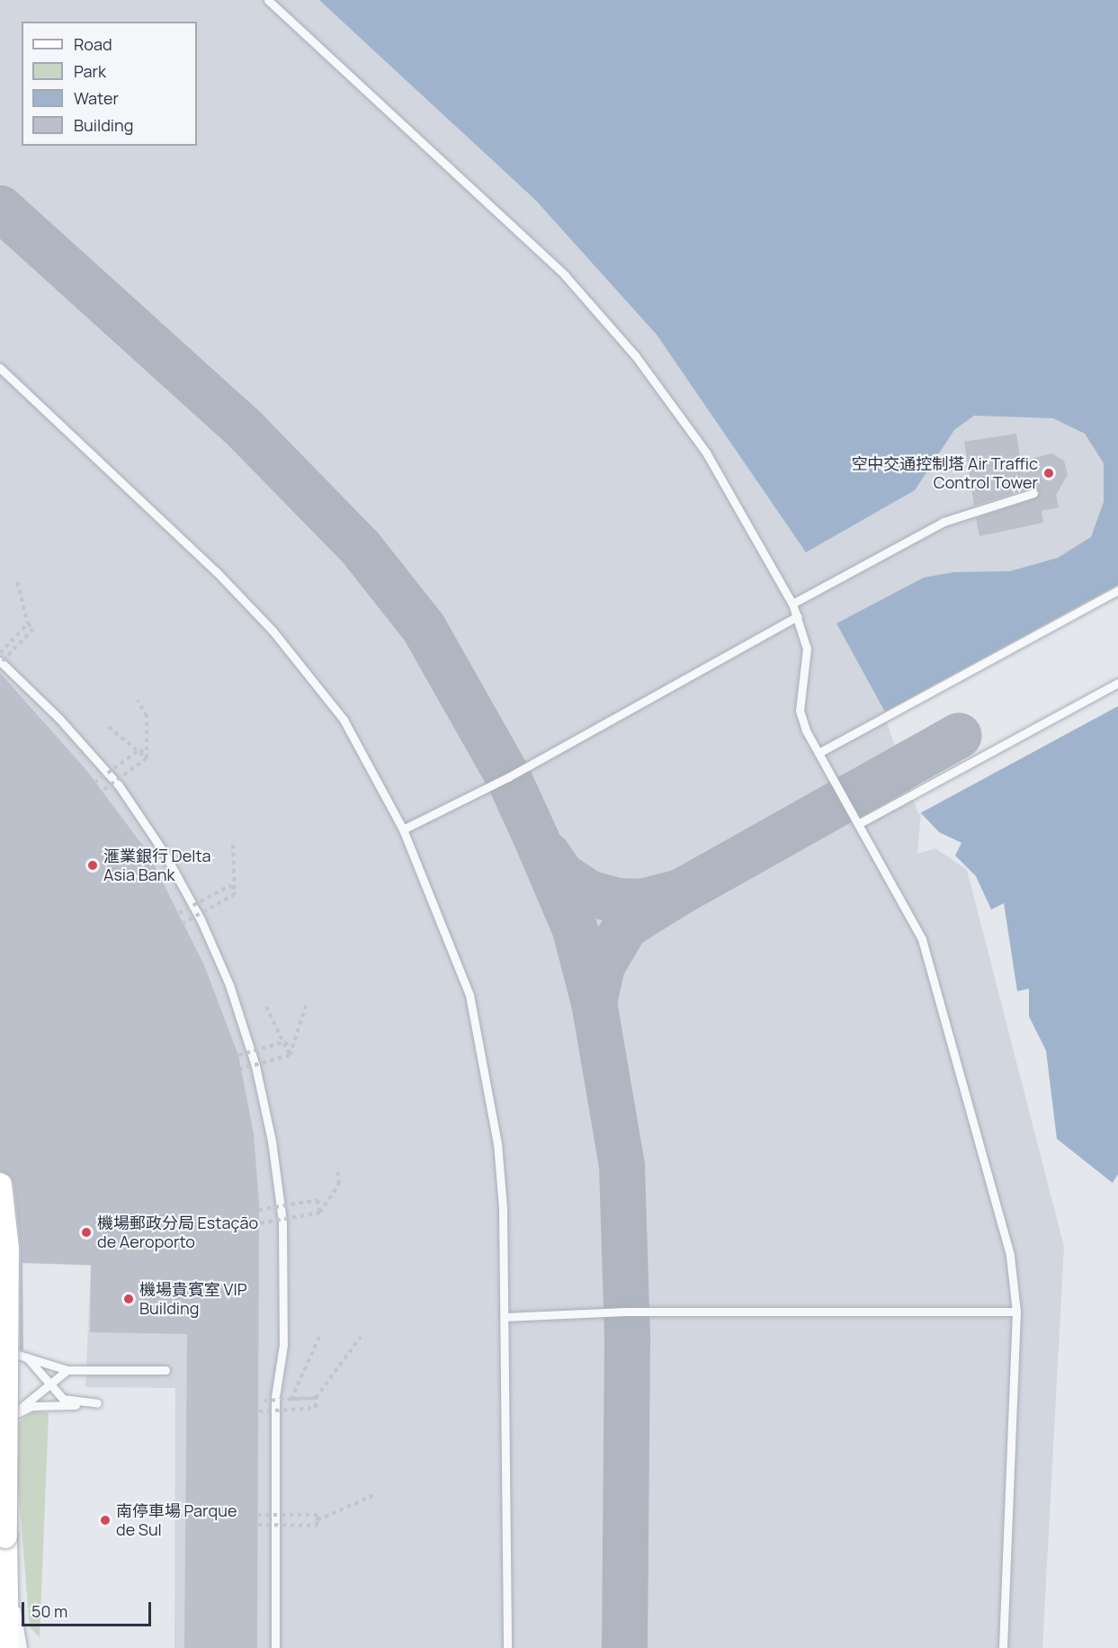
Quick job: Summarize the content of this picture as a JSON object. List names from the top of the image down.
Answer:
{
  "places": [
    "空中交通控制塔 Air Traffic Control Tower",
    "滙業銀行 Delta Asia Bank",
    "機場郵政分局 Estação de Aeroporto",
    "機場貴賓室 VIP Building",
    "南停車場 Parque de Sul"
  ],
  "legend": [
    "Road",
    "Park",
    "Water",
    "Building"
  ],
  "scale_bar": "50 m"
}
